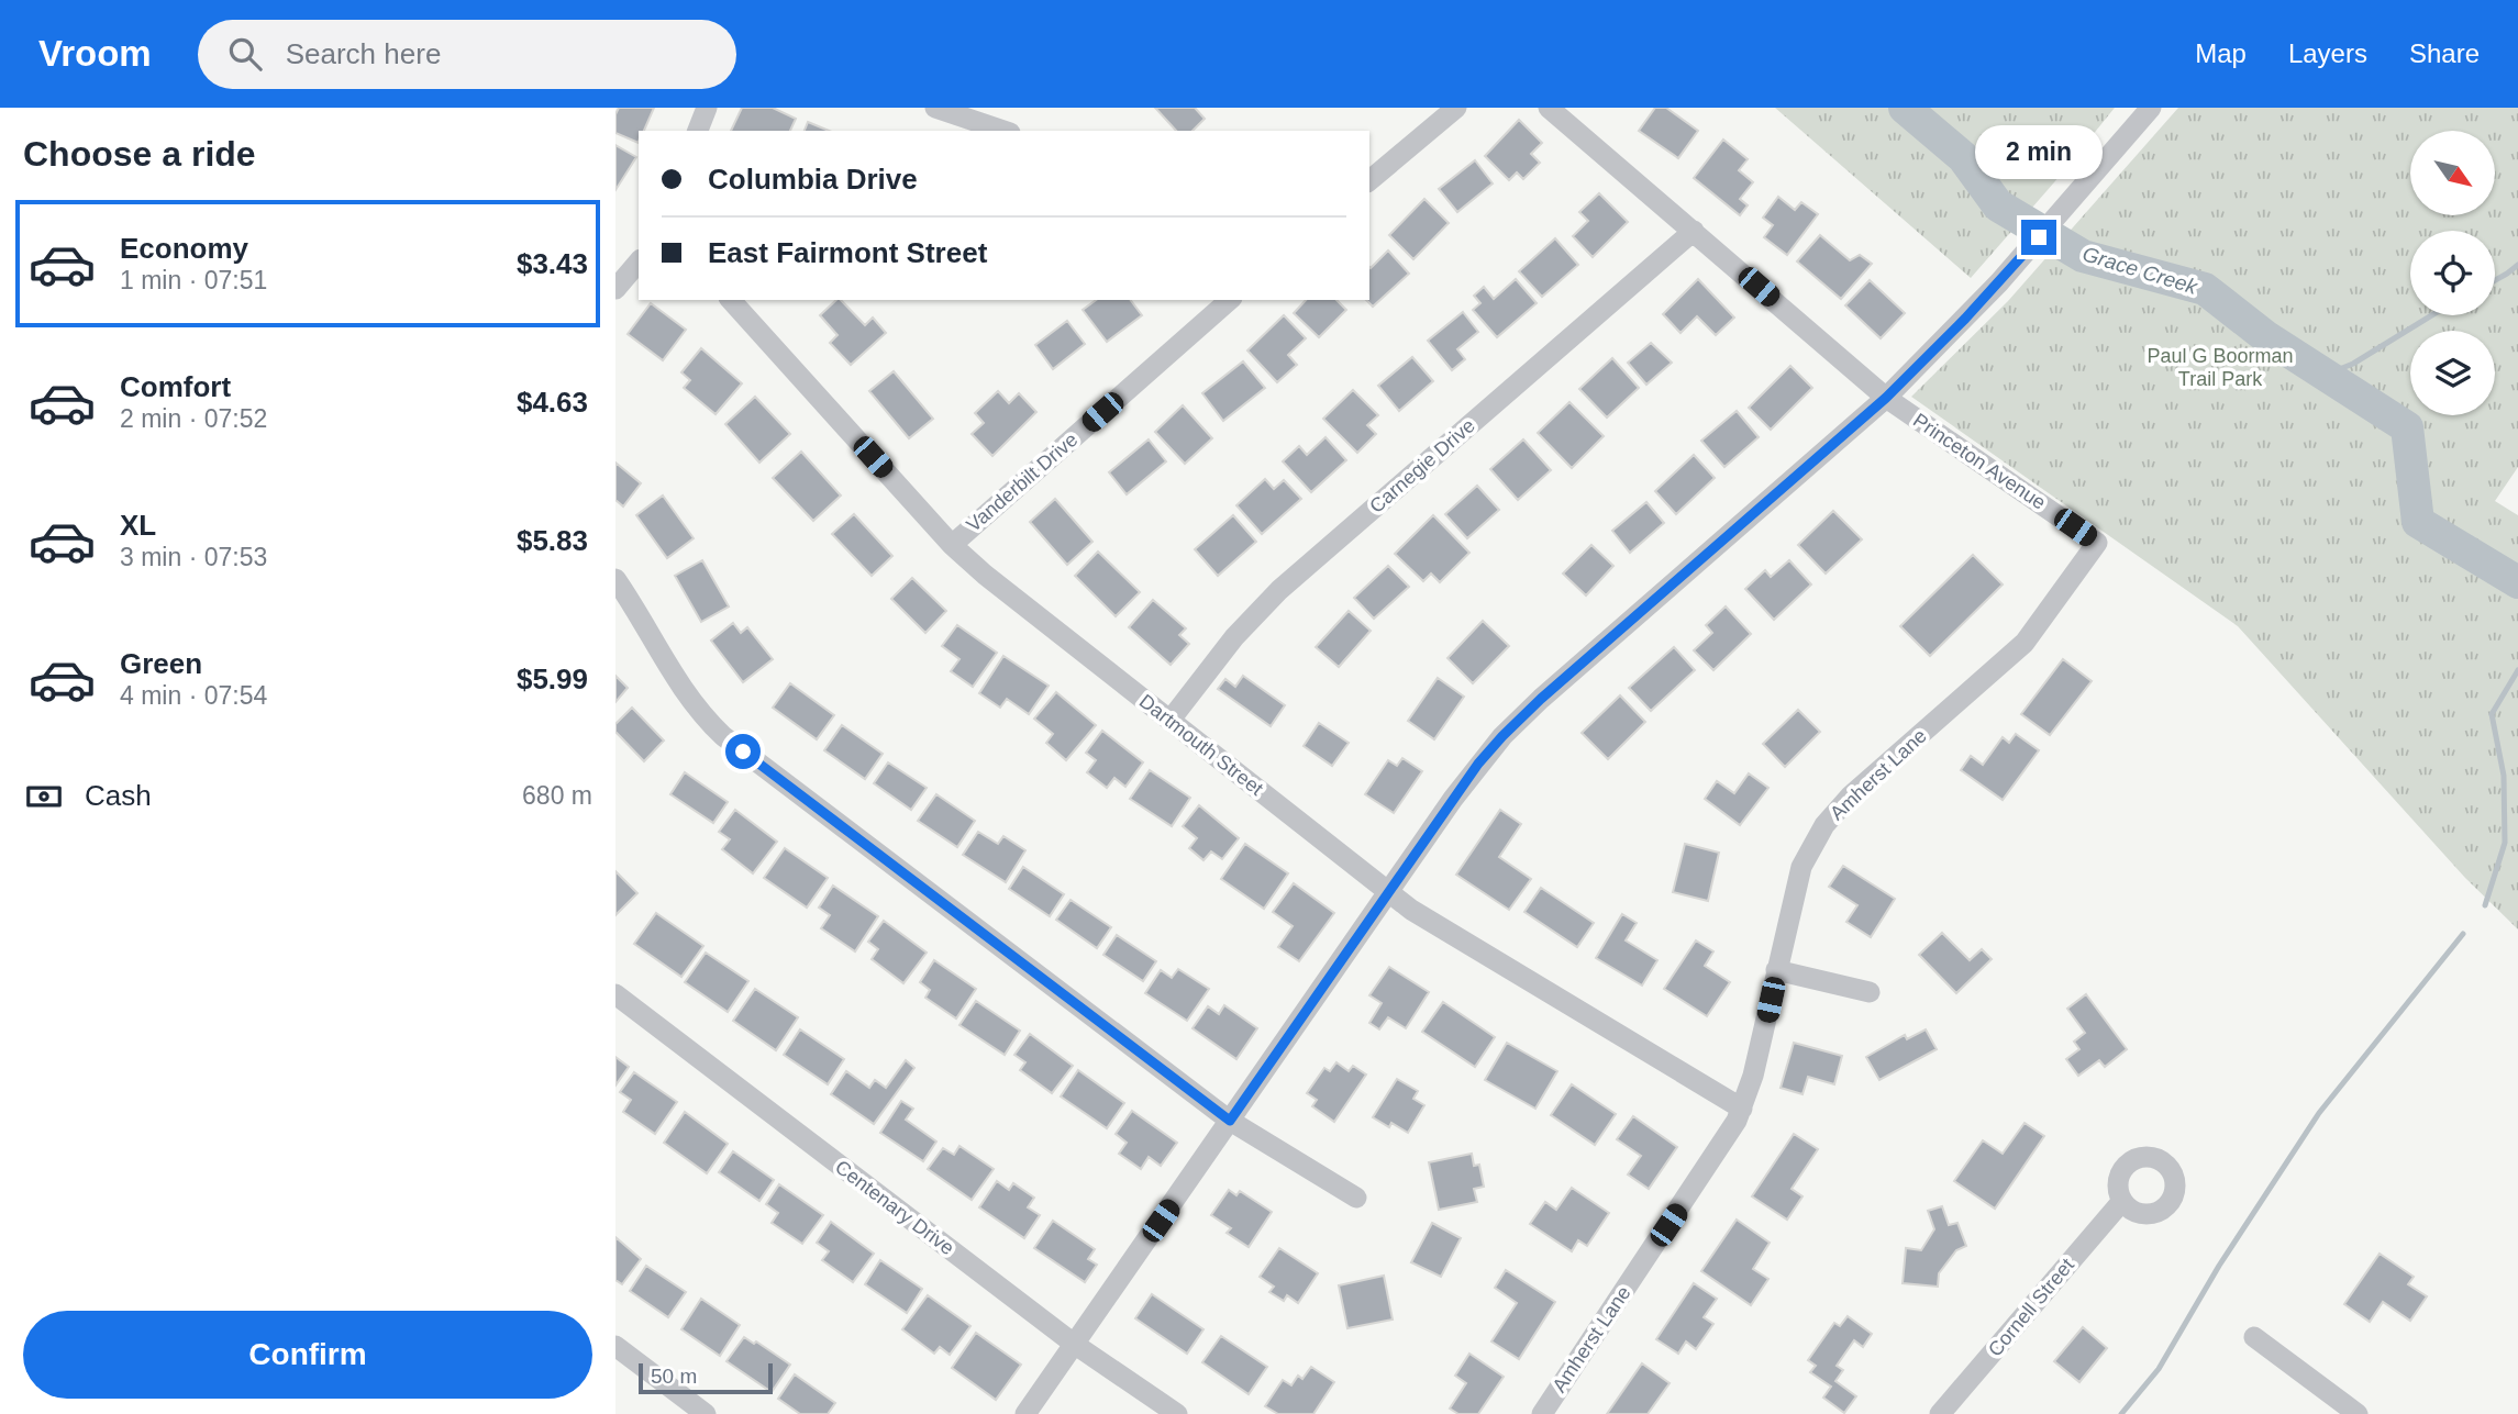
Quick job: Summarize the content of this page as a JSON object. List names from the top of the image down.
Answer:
{
  "streets": {
    "street": [
      "Princeton Avenue",
      "Carnegie Drive",
      "Vanderbilt Drive",
      "Dartmouth Street",
      "Amherst Lane",
      "Centenary Drive",
      "Cornell Street"
    ]
  },
  "crossings": [
    ["Princeton Avenue", "Carnegie Drive"],
    ["Princeton Avenue", "Amherst Lane"],
    ["Carnegie Drive", "Dartmouth Street"],
    ["Vanderbilt Drive", "Dartmouth Street"],
    ["Dartmouth Street", "Amherst Lane"]
  ],
  "water": ["Grace Creek"],
  "parks": ["Paul G Boorman Trail Park"],
  "scale_bar": "50 m",
  "north": "bottom right",
  "page": {
    "header": "Vroom",
    "search": "Search here",
    "nav": ["Map", "Layers", "Share"],
    "heading": "Choose a ride",
    "bubble": "2 min",
    "banner": ["Columbia Drive", "East Fairmont Street"],
    "list": [
      {
        "name": "Economy",
        "note": "1 min · 07:51",
        "value": "$3.43"
      },
      {
        "name": "Comfort",
        "note": "2 min · 07:52",
        "value": "$4.63"
      },
      {
        "name": "XL",
        "note": "3 min · 07:53",
        "value": "$5.83"
      },
      {
        "name": "Green",
        "note": "4 min · 07:54",
        "value": "$5.99"
      }
    ],
    "pay": ["Cash", "680 m"],
    "buttons": "Confirm",
    "scale": "50 m"
  }
}
